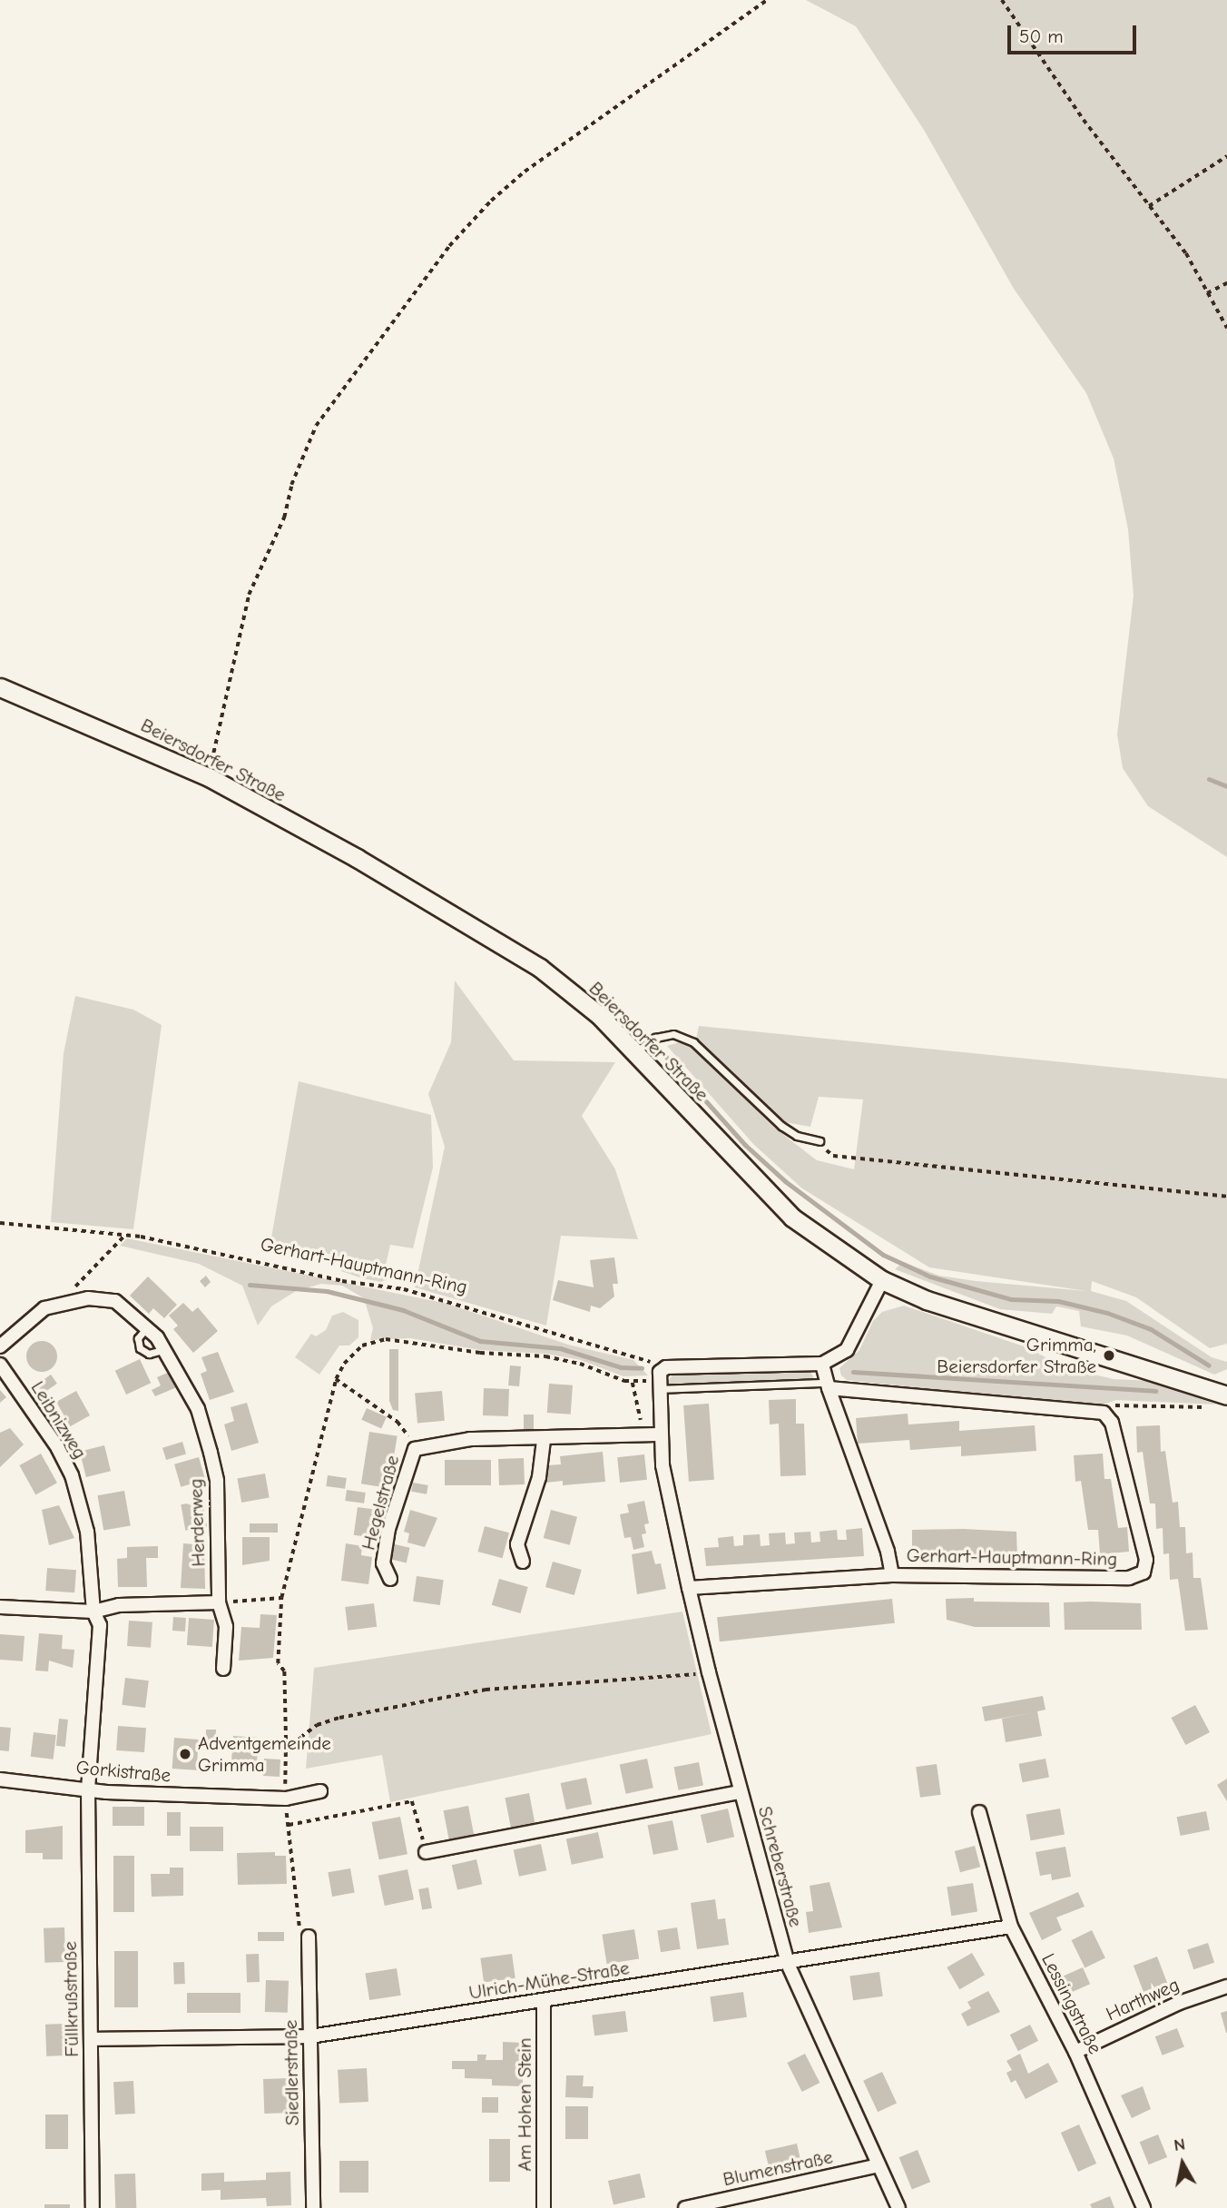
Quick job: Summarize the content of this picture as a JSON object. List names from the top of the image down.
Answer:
{
  "streets": {
    "street": [
      "Beiersdorfer Straße",
      "Gerhart-Hauptmann-Ring",
      "Leibnizweg",
      "Hegelstraße",
      "Herderweg",
      "Gorkistraße",
      "Schreberstraße",
      "Ulrich-Mühe-Straße",
      "Füllkrußstraße",
      "Harthweg",
      "Lessingstraße",
      "Siedlerstraße",
      "Am Hohen Stein",
      "Blumenstraße"
    ]
  },
  "crossings": [
    ["Leibnizweg", "Gorkistraße"],
    ["Leibnizweg", "Füllkrußstraße"],
    ["Gorkistraße", "Füllkrußstraße"],
    ["Schreberstraße", "Ulrich-Mühe-Straße"],
    ["Schreberstraße", "Blumenstraße"],
    ["Ulrich-Mühe-Straße", "Füllkrußstraße"],
    ["Ulrich-Mühe-Straße", "Lessingstraße"],
    ["Ulrich-Mühe-Straße", "Siedlerstraße"],
    ["Ulrich-Mühe-Straße", "Am Hohen Stein"],
    ["Harthweg", "Lessingstraße"]
  ],
  "places": ["Grimma, Beiersdorfer Straße", "Adventgemeinde Grimma"],
  "scale_bar": "50 m",
  "north": "top"
}
